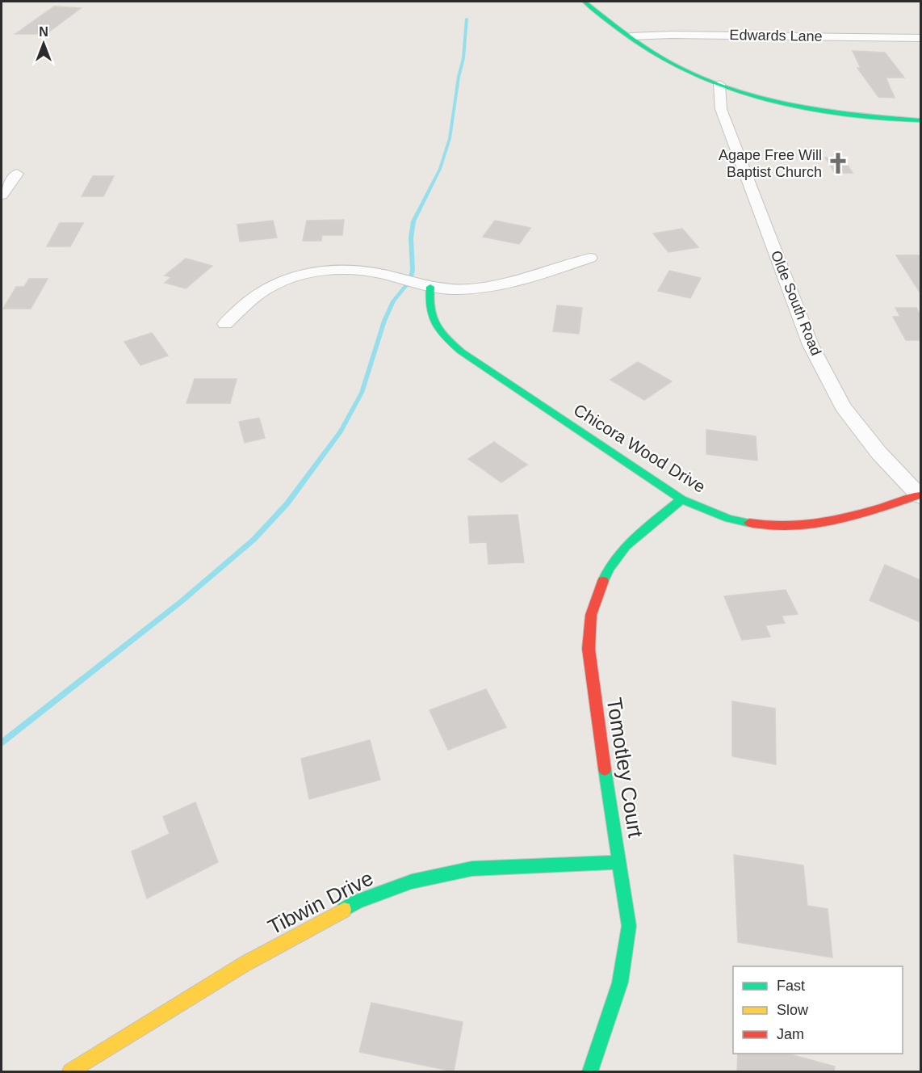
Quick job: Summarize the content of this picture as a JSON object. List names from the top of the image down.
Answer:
{
  "streets": {
    "street": [
      "Edwards Lane",
      "Olde South Road",
      "Chicora Wood Drive",
      "Tomotley Court",
      "Tibwin Drive"
    ]
  },
  "crossings": [
    ["Olde South Road", "Chicora Wood Drive"],
    ["Chicora Wood Drive", "Tomotley Court"],
    ["Tomotley Court", "Tibwin Drive"]
  ],
  "places": {
    "church": ["Agape Free Will Baptist Church"]
  },
  "legend": ["Fast", "Slow", "Jam"],
  "north": "top"
}
